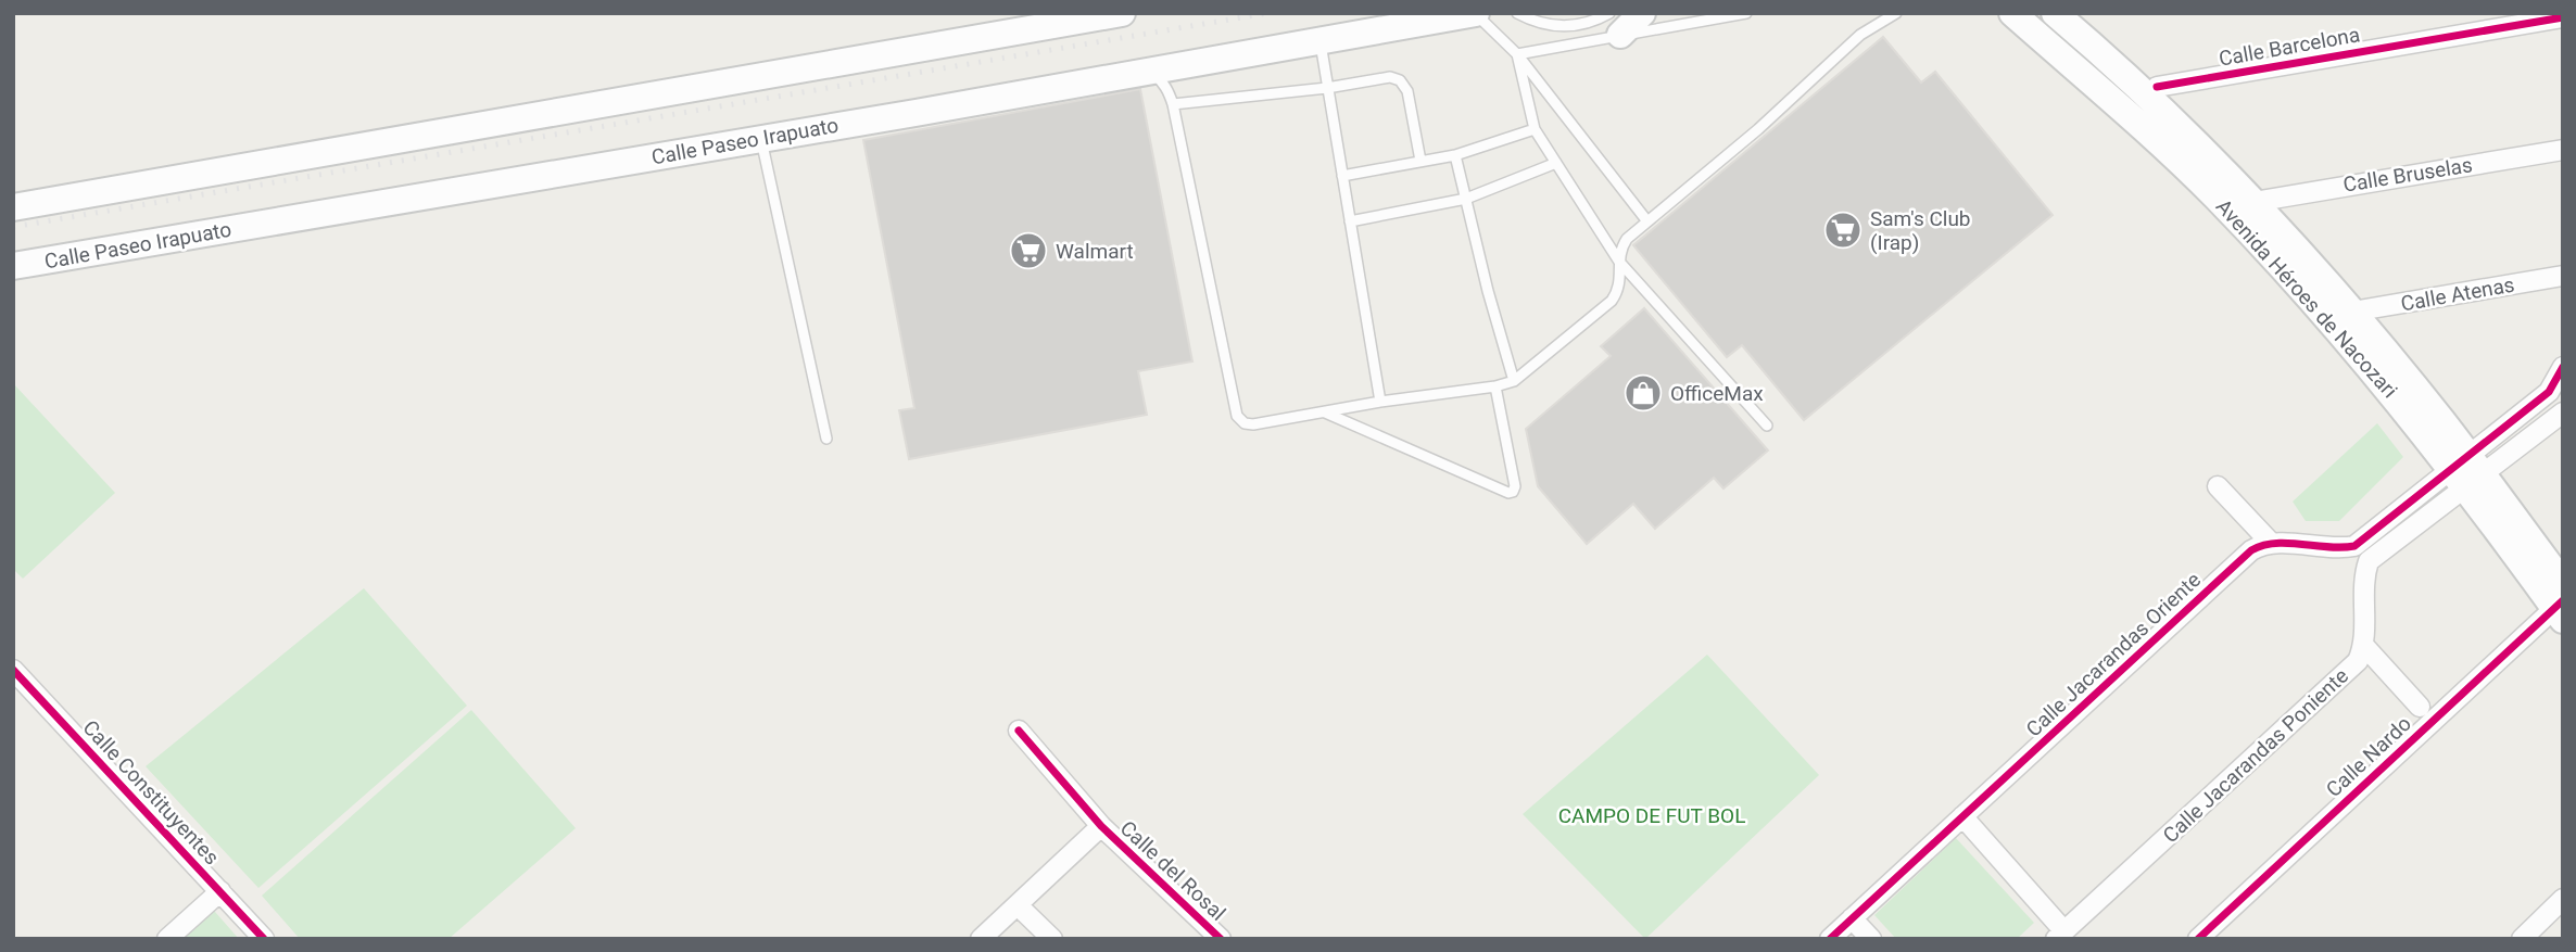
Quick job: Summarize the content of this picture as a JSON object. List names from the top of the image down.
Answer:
{
  "streets": {
    "main road": ["Calle Paseo Irapuato", "Avenida Héroes de Nacozari"],
    "street": [
      "Calle Barcelona",
      "Calle Bruselas",
      "Calle Atenas",
      "Calle Jacarandas Oriente",
      "Calle Jacarandas Poniente",
      "Calle Nardo",
      "Calle Constituyentes",
      "Calle del Rosal"
    ]
  },
  "crossings": [
    ["Calle Bruselas", "Avenida Héroes de Nacozari"],
    ["Calle Atenas", "Avenida Héroes de Nacozari"],
    ["Avenida Héroes de Nacozari", "Calle Nardo"]
  ],
  "parks": ["CAMPO DE FUT BOL"],
  "places": {
    "supermarket": ["Sam's Club (Irap)", "Walmart"],
    "shop": ["OfficeMax"]
  }
}
